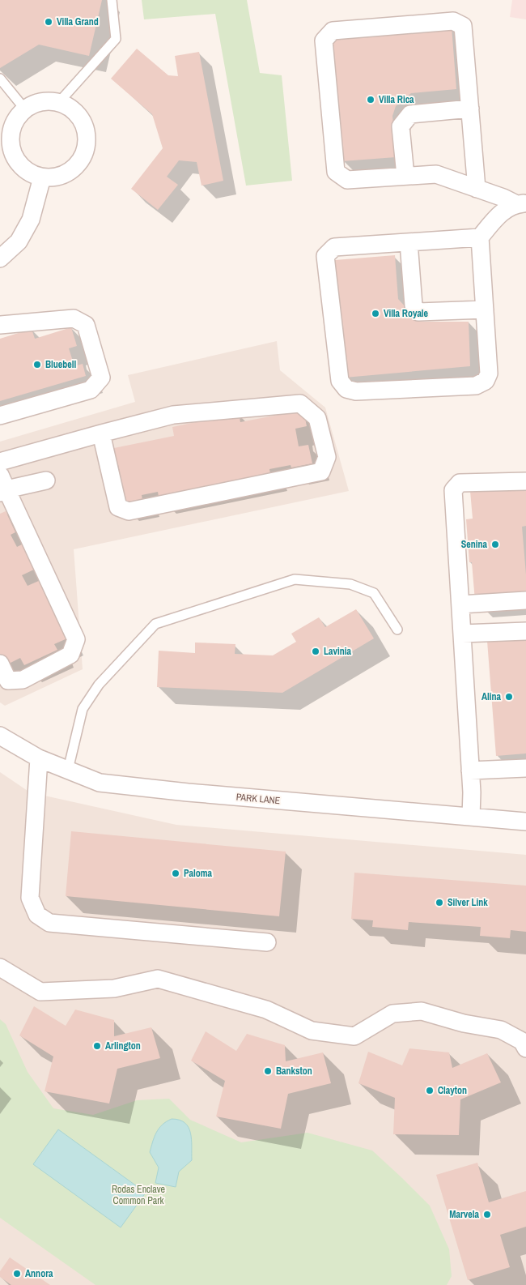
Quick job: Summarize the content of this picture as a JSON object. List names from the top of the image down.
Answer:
{
  "streets": {
    "street": ["PARK LANE"]
  },
  "parks": ["Rodas Enclave Common Park"],
  "places": [
    "Villa Grand",
    "Villa Rica",
    "Villa Royale",
    "Bluebell",
    "Senina",
    "Lavinia",
    "Alina",
    "Paloma",
    "Silver Link",
    "Arlington",
    "Bankston",
    "Clayton",
    "Marvela",
    "Annora"
  ]
}
